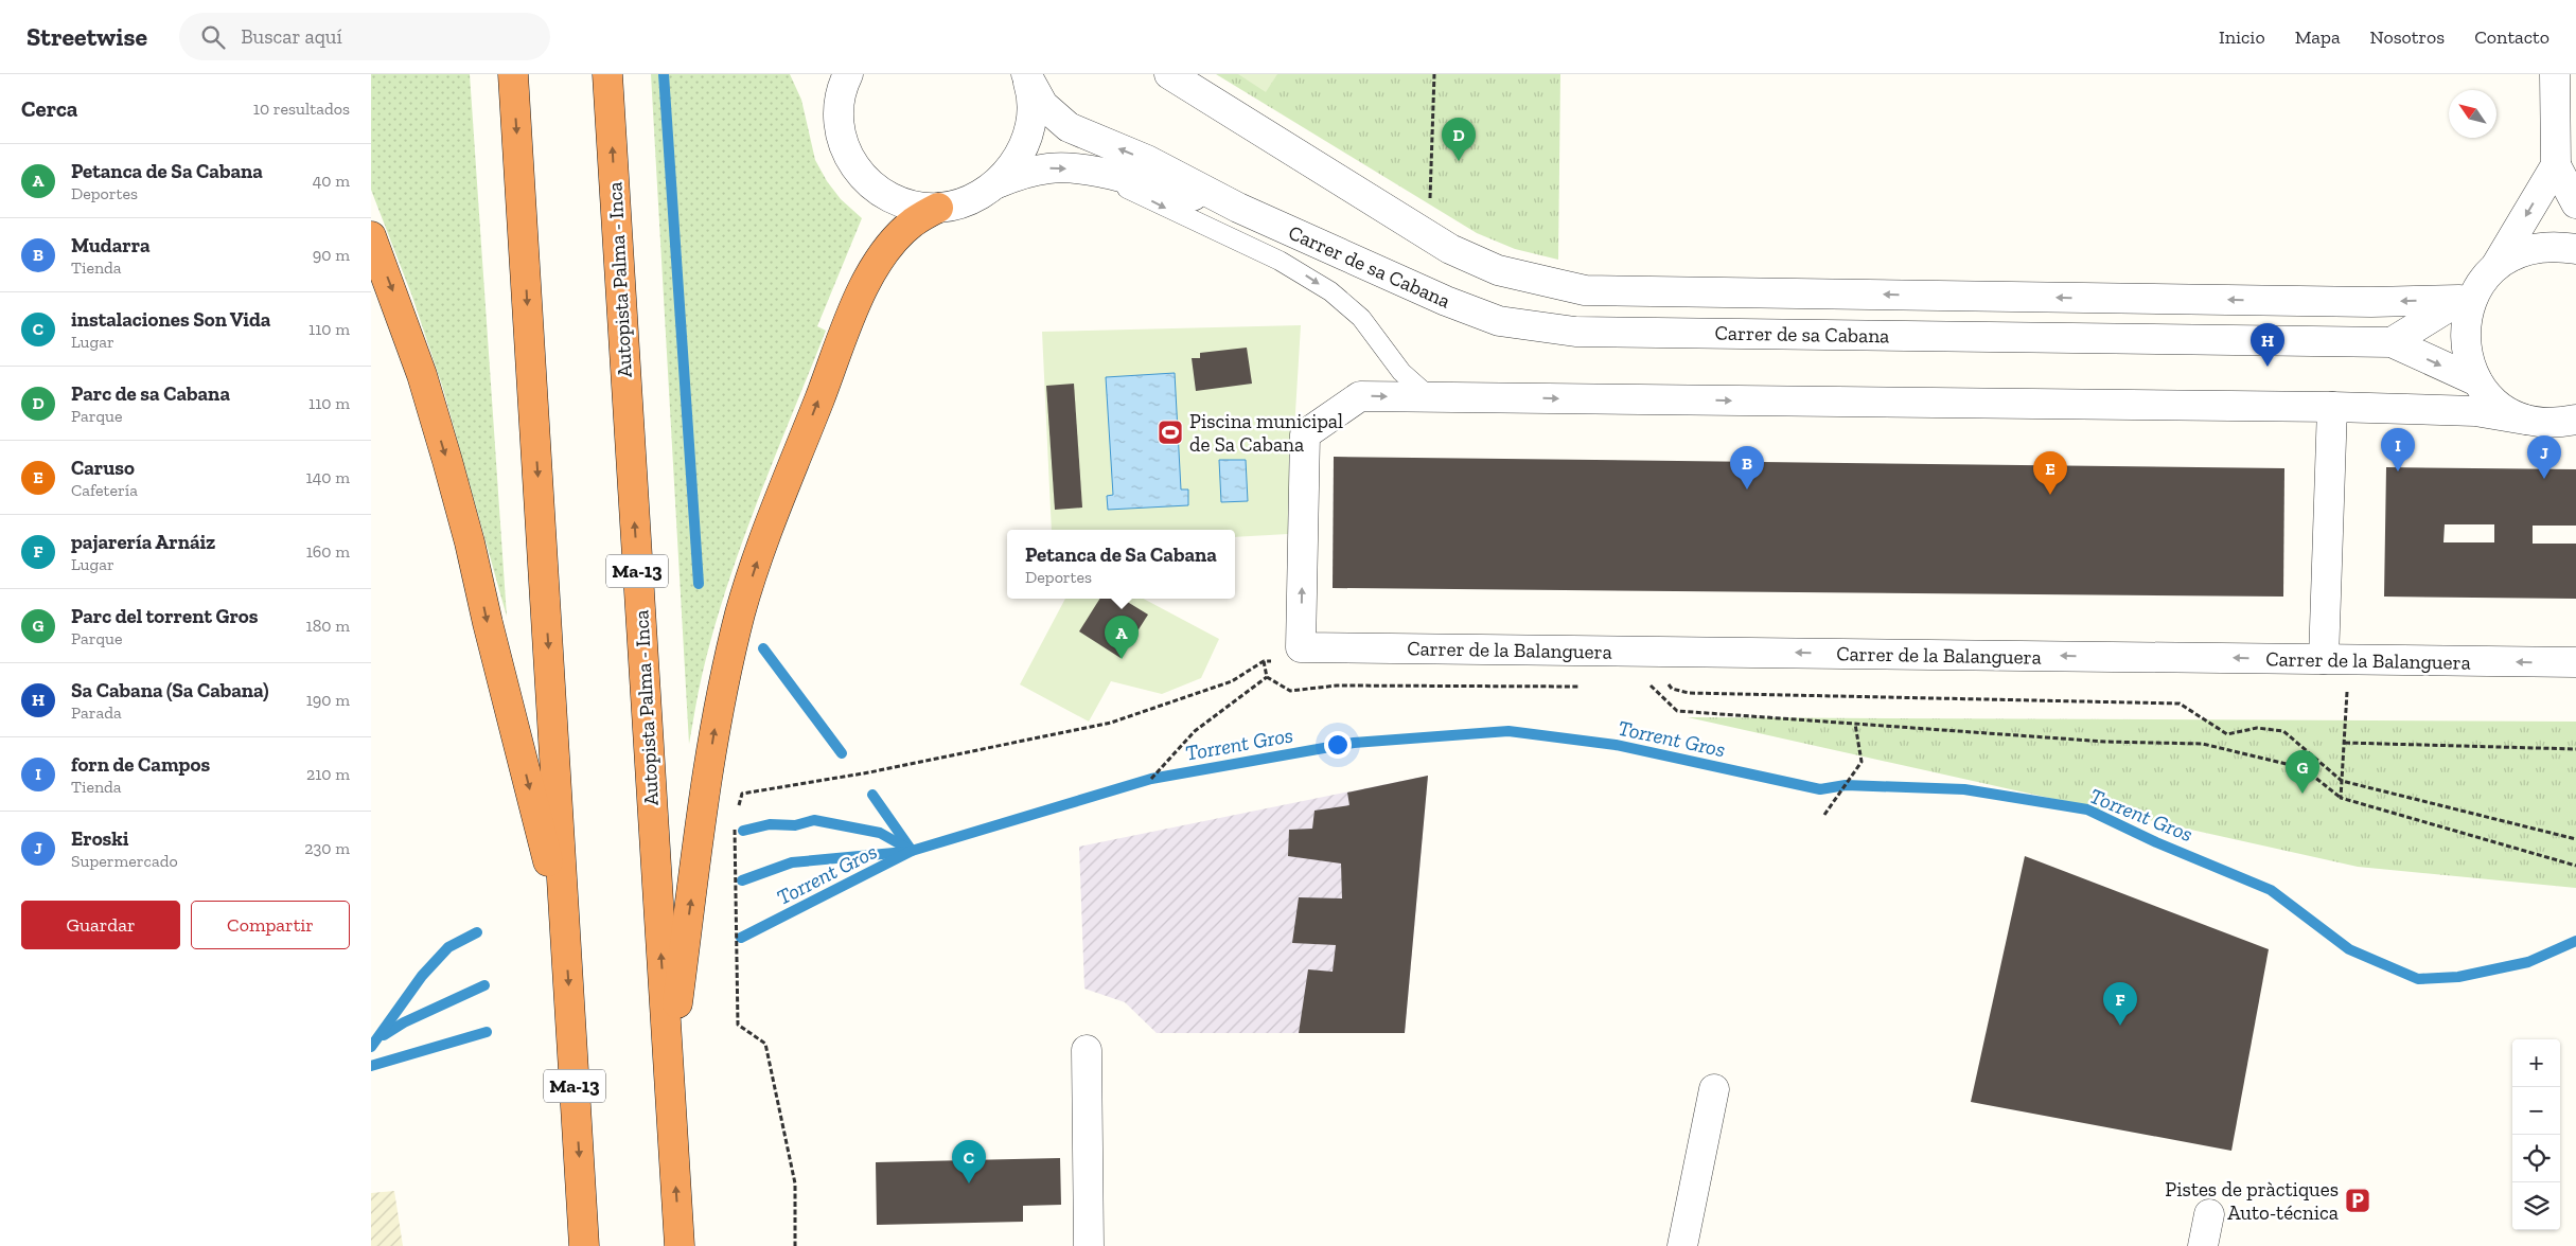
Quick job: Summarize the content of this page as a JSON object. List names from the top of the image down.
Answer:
{
  "streets": {
    "highway": ["Autopista Palma - Inca", "Ma-13"],
    "street": ["Carrer de sa Cabana", "Carrer de la Balanguera"]
  },
  "water": ["Torrent Gros"],
  "places": {
    "sports": ["Piscina municipal de Sa Cabana"],
    "parking": ["Pistes de pràctiques Auto-técnica"]
  },
  "north": "top left",
  "page": {
    "header": "Streetwise",
    "search": "Buscar aquí",
    "nav": [
      "Inicio",
      "Mapa",
      "Nosotros",
      "Contacto"
    ],
    "heading": ["Cerca", "10 resultados"],
    "pins": [
      "D",
      "H",
      "I",
      "J",
      "B",
      "E",
      "A",
      "G",
      "F",
      "C"
    ],
    "list": [
      {
        "mark": "A",
        "name": "Petanca de Sa Cabana",
        "note": "Deportes",
        "value": "40 m"
      },
      {
        "mark": "B",
        "name": "Mudarra",
        "note": "Tienda",
        "value": "90 m"
      },
      {
        "mark": "C",
        "name": "instalaciones Son Vida",
        "note": "Lugar",
        "value": "110 m"
      },
      {
        "mark": "D",
        "name": "Parc de sa Cabana",
        "note": "Parque",
        "value": "110 m"
      },
      {
        "mark": "E",
        "name": "Caruso",
        "note": "Cafetería",
        "value": "140 m"
      },
      {
        "mark": "F",
        "name": "pajarería Arnáiz",
        "note": "Lugar",
        "value": "160 m"
      },
      {
        "mark": "G",
        "name": "Parc del torrent Gros",
        "note": "Parque",
        "value": "180 m"
      },
      {
        "mark": "H",
        "name": "Sa Cabana (Sa Cabana)",
        "note": "Parada",
        "value": "190 m"
      },
      {
        "mark": "I",
        "name": "forn de Campos",
        "note": "Tienda",
        "value": "210 m"
      },
      {
        "mark": "J",
        "name": "Eroski",
        "note": "Supermercado",
        "value": "230 m"
      }
    ],
    "popup": ["Petanca de Sa Cabana", "Deportes"],
    "buttons": ["Guardar", "Compartir"],
    "map_buttons": ["+", "−"]
  }
}
